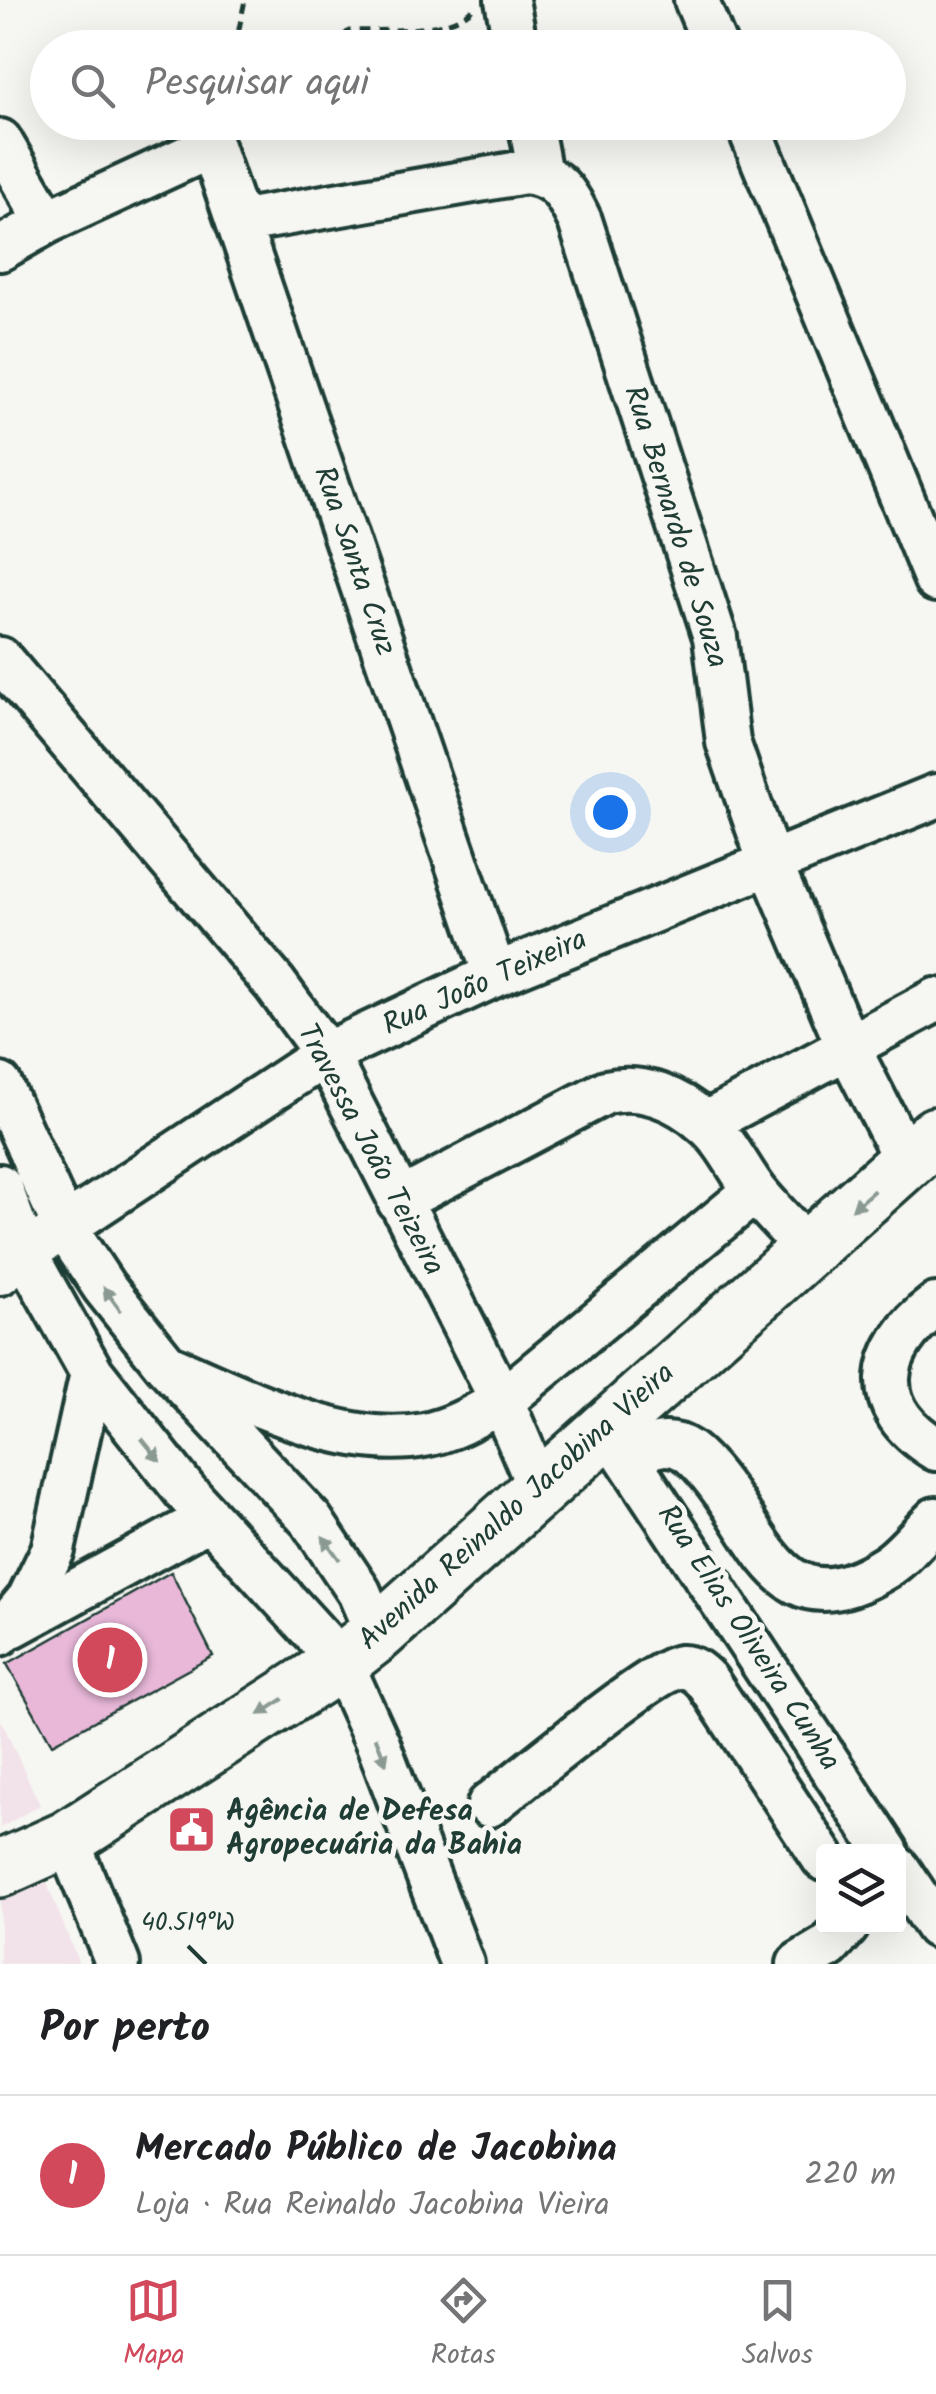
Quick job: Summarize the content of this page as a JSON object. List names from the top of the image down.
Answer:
{
  "streets": {
    "main road": ["Avenida Reinaldo Jacobina Vieira"],
    "street": [
      "Rua Bernardo de Souza",
      "Rua Santa Cruz",
      "Rua João Teixeira",
      "Travessa João Teizeira",
      "Rua Elias Oliveira Cunha"
    ]
  },
  "crossings": [
    ["Rua Bernardo de Souza", "Rua João Teixeira"],
    ["Rua Bernardo de Souza", "Avenida Reinaldo Jacobina Vieira"],
    ["Rua Santa Cruz", "Rua João Teixeira"],
    ["Rua João Teixeira", "Travessa João Teizeira"],
    ["Travessa João Teizeira", "Avenida Reinaldo Jacobina Vieira"],
    ["Avenida Reinaldo Jacobina Vieira", "Rua Elias Oliveira Cunha"]
  ],
  "one_way": ["Avenida Reinaldo Jacobina Vieira"],
  "places": {
    "public building": ["Agência de Defesa Agropecuária da Bahia"]
  },
  "page": {
    "search": "Pesquisar aqui",
    "pins": "1",
    "heading": "Por perto",
    "list": [
      {
        "mark": "1",
        "name": "Mercado Público de Jacobina",
        "note": "Loja · Rua Reinaldo Jacobina Vieira",
        "value": "220 m"
      }
    ],
    "nav": ["Mapa", "Rotas", "Salvos"]
  },
  "coordinates": ["40.519°W"]
}
